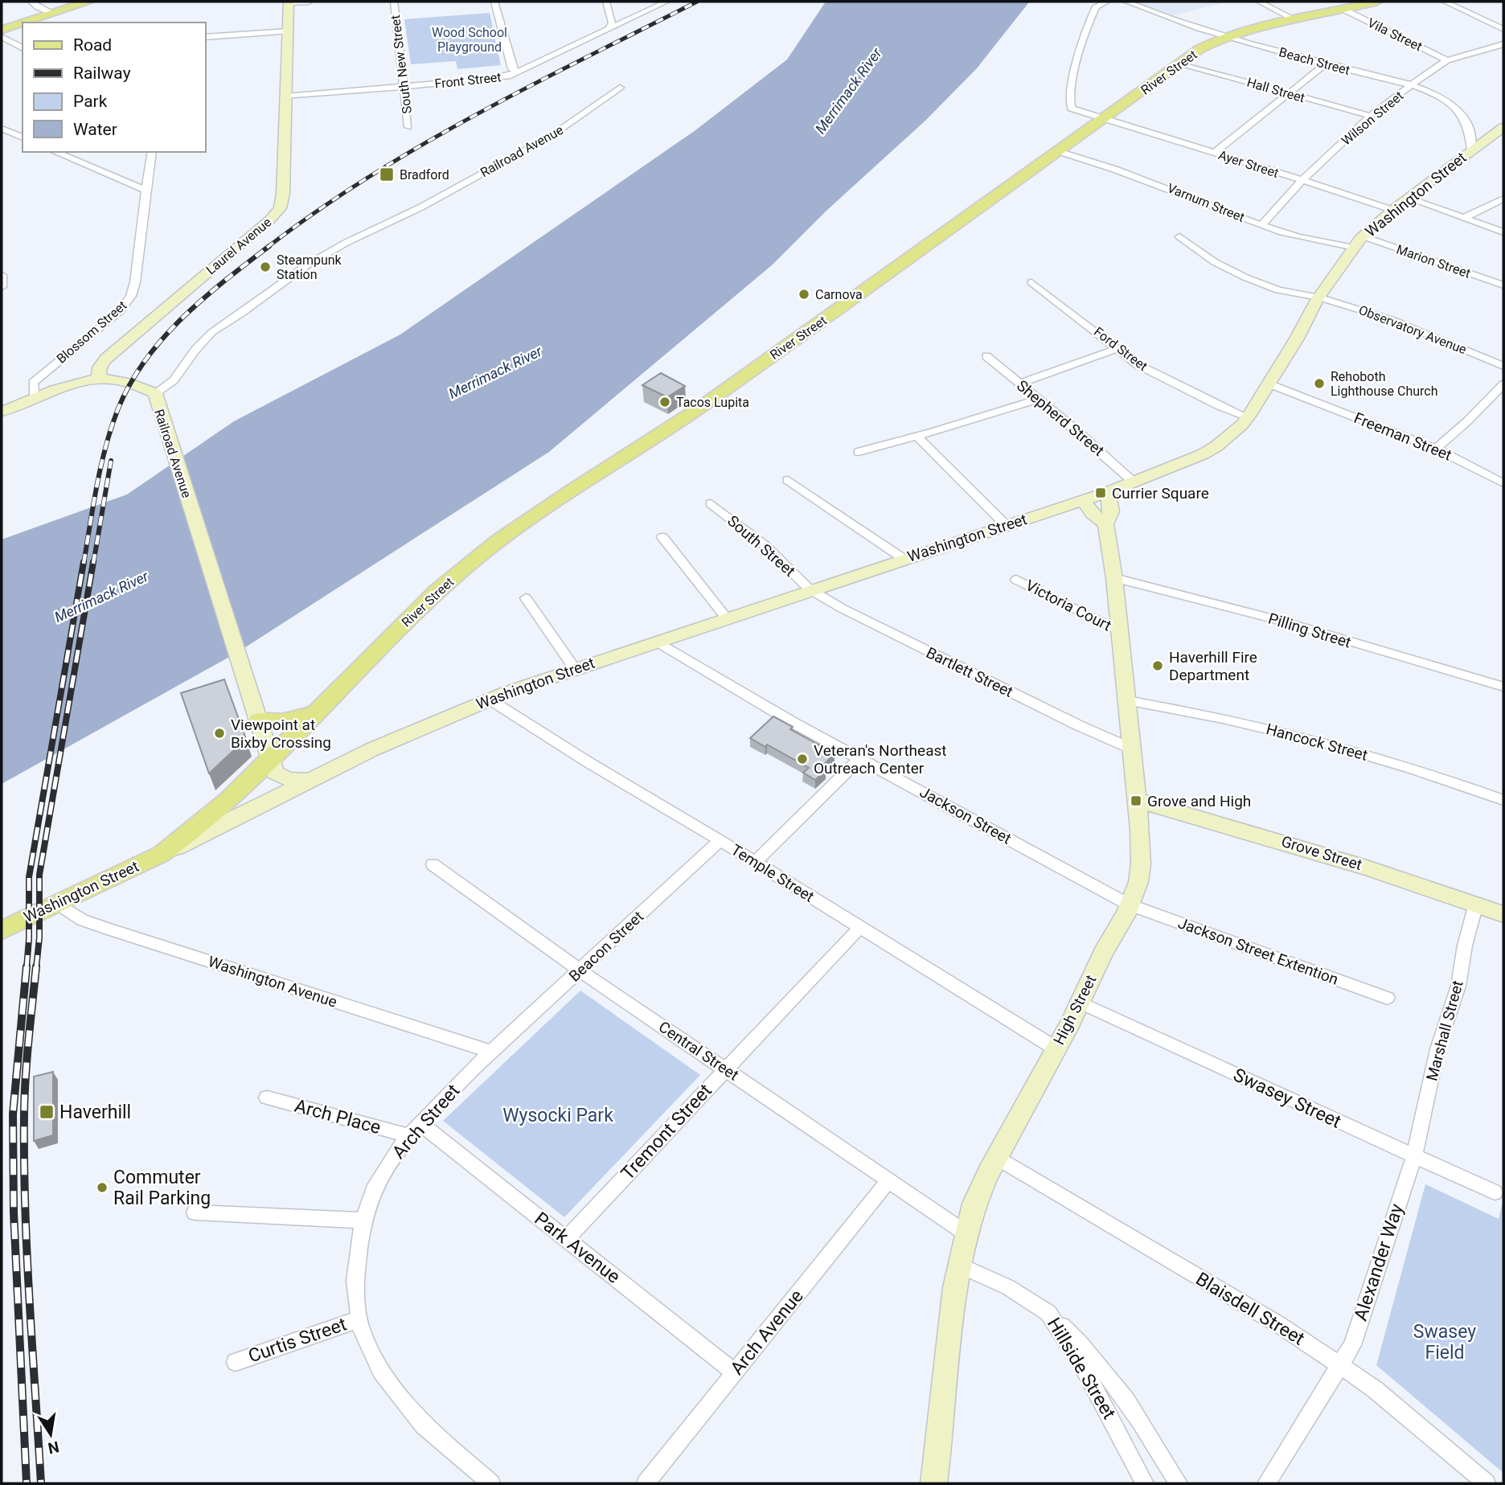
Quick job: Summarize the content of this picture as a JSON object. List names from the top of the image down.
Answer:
{
  "streets": {
    "main road": ["River Street", "Washington Street"],
    "street": [
      "Vila Street",
      "Beach Street",
      "South New Street",
      "Front Street",
      "Hall Street",
      "Wilson Street",
      "Railroad Avenue",
      "Ayer Street",
      "Varnum Street",
      "Laurel Avenue",
      "Marion Street",
      "Observatory Avenue",
      "Blossom Street",
      "Ford Street",
      "Shepherd Street",
      "Freeman Street",
      "South Street",
      "Victoria Court",
      "Pilling Street",
      "Bartlett Street",
      "Hancock Street",
      "Jackson Street",
      "Grove Street",
      "Temple Street",
      "Beacon Street",
      "Jackson Street Extention",
      "Washington Avenue",
      "High Street",
      "Marshall Street",
      "Central Street",
      "Swasey Street",
      "Arch Place",
      "Arch Street",
      "Tremont Street",
      "Park Avenue",
      "Alexander Way",
      "Blaisdell Street",
      "Arch Avenue",
      "Curtis Street",
      "Hillside Street"
    ]
  },
  "crossings": [
    ["Vila Street", "River Street"],
    ["Vila Street", "Wilson Street"],
    ["Beach Street", "River Street"],
    ["Beach Street", "Wilson Street"],
    ["Beach Street", "Washington Street"],
    ["South New Street", "Front Street"],
    ["River Street", "Hall Street"],
    ["River Street", "Railroad Avenue"],
    ["River Street", "Ayer Street"],
    ["River Street", "Washington Street"],
    ["River Street", "Varnum Street"],
    ["Front Street", "Laurel Avenue"],
    ["Hall Street", "Wilson Street"],
    ["Wilson Street", "Ayer Street"],
    ["Wilson Street", "Varnum Street"],
    ["Railroad Avenue", "Washington Street"],
    ["Ayer Street", "Washington Street"],
    ["Washington Street", "Varnum Street"],
    ["Washington Street", "Marion Street"],
    ["Washington Street", "Observatory Avenue"],
    ["Washington Street", "Ford Street"],
    ["Washington Street", "Shepherd Street"],
    ["Washington Street", "Freeman Street"],
    ["Washington Street", "South Street"],
    ["Washington Street", "Bartlett Street"],
    ["Washington Street", "Jackson Street"],
    ["Washington Street", "Temple Street"],
    ["Washington Street", "Washington Avenue"],
    ["Washington Street", "High Street"],
    ["Varnum Street", "Marion Street"],
    ["South Street", "Bartlett Street"],
    ["Victoria Court", "High Street"],
    ["Pilling Street", "High Street"],
    ["Bartlett Street", "High Street"],
    ["Hancock Street", "High Street"],
    ["Jackson Street", "Jackson Street Extention"],
    ["Jackson Street", "High Street"],
    ["Grove Street", "High Street"],
    ["Grove Street", "Marshall Street"],
    ["Temple Street", "Beacon Street"],
    ["Temple Street", "High Street"],
    ["Temple Street", "Tremont Street"],
    ["Beacon Street", "Washington Avenue"],
    ["Beacon Street", "Central Street"],
    ["Beacon Street", "Arch Street"],
    ["Jackson Street Extention", "High Street"],
    ["Washington Avenue", "Arch Street"],
    ["High Street", "Central Street"],
    ["High Street", "Swasey Street"],
    ["High Street", "Blaisdell Street"],
    ["High Street", "Hillside Street"],
    ["Marshall Street", "Swasey Street"],
    ["Marshall Street", "Alexander Way"],
    ["Central Street", "Tremont Street"],
    ["Central Street", "Arch Avenue"],
    ["Swasey Street", "Alexander Way"],
    ["Arch Place", "Arch Street"],
    ["Arch Place", "Park Avenue"],
    ["Arch Street", "Park Avenue"],
    ["Arch Street", "Curtis Street"],
    ["Tremont Street", "Park Avenue"],
    ["Park Avenue", "Arch Avenue"],
    ["Alexander Way", "Blaisdell Street"]
  ],
  "water": ["Merrimack River"],
  "parks": ["Wood School Playground", "Wysocki Park", "Swasey Field"],
  "places": {
    "transit": [
      "Bradford",
      "Currier Square",
      "Grove and High",
      "Haverhill"
    ],
    "other": [
      "Steampunk Station",
      "Carnova",
      "Rehoboth Lighthouse Church",
      "Tacos Lupita",
      "Haverhill Fire Department",
      "Viewpoint at Bixby Crossing",
      "Veteran's Northeast Outreach Center",
      "Commuter Rail Parking"
    ]
  },
  "legend": [
    "Road",
    "Railway",
    "Park",
    "Water"
  ],
  "north": "bottom"
}
